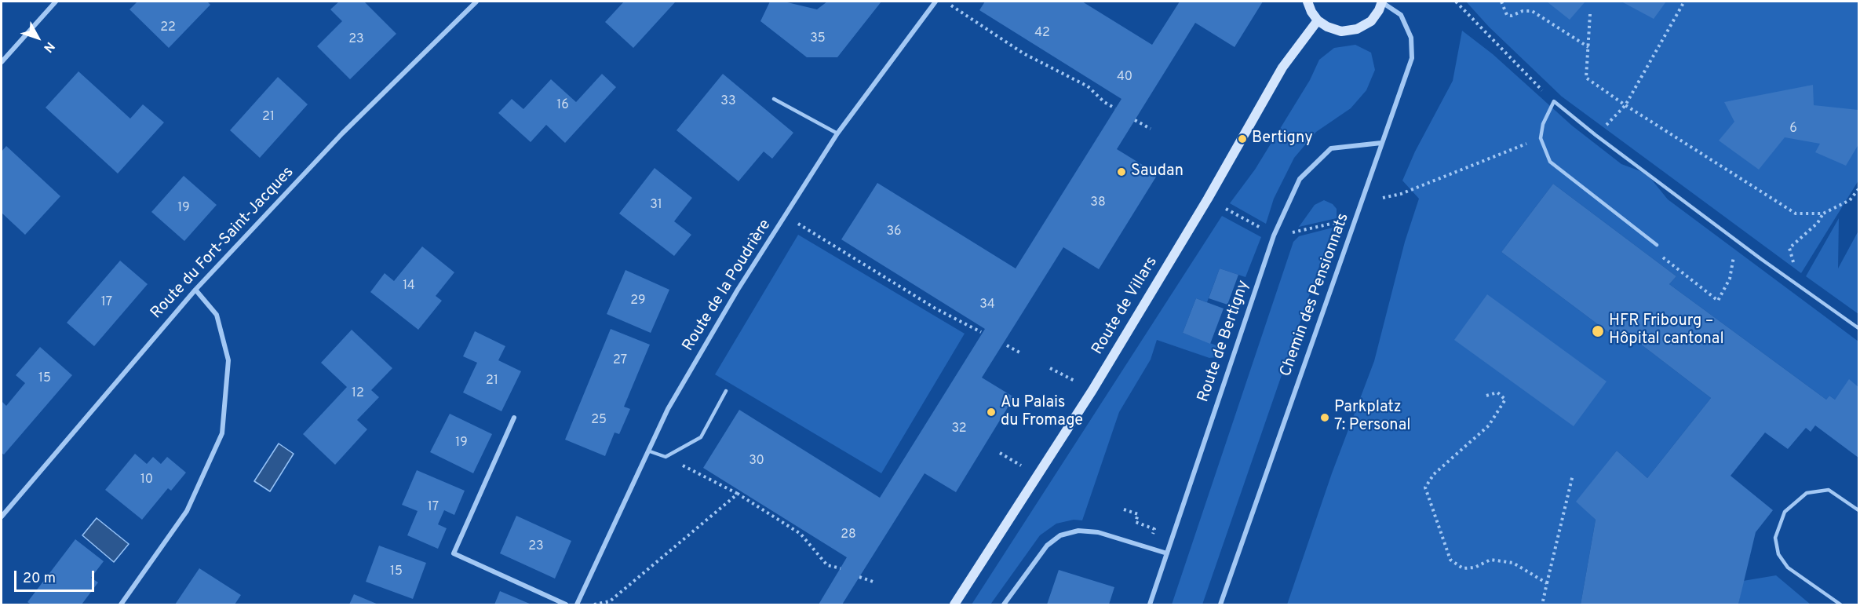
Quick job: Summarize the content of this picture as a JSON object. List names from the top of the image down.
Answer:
{
  "streets": {
    "main road": ["Route de Villars"],
    "street": [
      "Route du Fort-Saint-Jacques",
      "Route de la Poudrière",
      "Chemin des Pensionnats",
      "Route de Bertigny"
    ]
  },
  "crossings": [
    ["Chemin des Pensionnats", "Route de Bertigny"]
  ],
  "places": [
    "Bertigny",
    "Saudan",
    "HFR Fribourg – Hôpital cantonal",
    "Au Palais du Fromage",
    "Parkplatz 7: Personal"
  ],
  "house_numbers": [
    "22",
    "42",
    "35",
    "23",
    "40",
    "33",
    "16",
    "21",
    "6",
    "38",
    "31",
    "19",
    "36",
    "14",
    "29",
    "17",
    "34",
    "27",
    "15",
    "21",
    "12",
    "25",
    "32",
    "19",
    "30",
    "10",
    "17",
    "28",
    "23",
    "15"
  ],
  "scale_bar": "20 m",
  "north": "bottom right"
}
